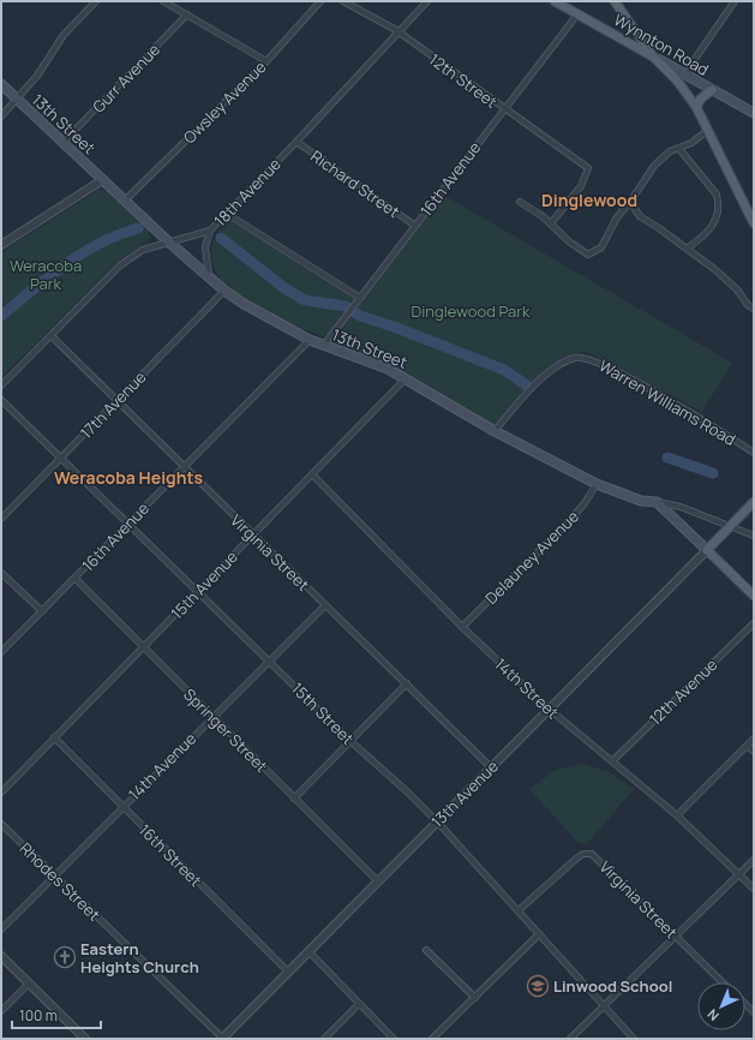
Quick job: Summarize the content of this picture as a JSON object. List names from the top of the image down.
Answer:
{
  "streets": {
    "main road": ["Wynnton Road", "13th Street"],
    "street": [
      "Gurr Avenue",
      "12th Street",
      "Owsley Avenue",
      "16th Avenue",
      "Richard Street",
      "18th Avenue",
      "Warren Williams Road",
      "17th Avenue",
      "Virginia Street",
      "Delauney Avenue",
      "15th Avenue",
      "14th Street",
      "12th Avenue",
      "15th Street",
      "Springer Street",
      "14th Avenue",
      "13th Avenue",
      "16th Street",
      "Rhodes Street"
    ]
  },
  "crossings": [
    ["Wynnton Road", "16th Avenue"],
    ["Gurr Avenue", "13th Street"],
    ["12th Street", "16th Avenue"],
    ["12th Street", "18th Avenue"],
    ["Owsley Avenue", "13th Street"],
    ["13th Street", "16th Avenue"],
    ["13th Street", "18th Avenue"],
    ["13th Street", "Warren Williams Road"],
    ["13th Street", "17th Avenue"],
    ["13th Street", "Delauney Avenue"],
    ["13th Street", "15th Avenue"],
    ["16th Avenue", "Richard Street"],
    ["16th Avenue", "Virginia Street"],
    ["16th Avenue", "15th Street"],
    ["16th Avenue", "Springer Street"],
    ["Richard Street", "18th Avenue"],
    ["18th Avenue", "Virginia Street"],
    ["17th Avenue", "Virginia Street"],
    ["17th Avenue", "15th Street"],
    ["Virginia Street", "15th Avenue"],
    ["Virginia Street", "15th Street"],
    ["Virginia Street", "14th Avenue"],
    ["Virginia Street", "13th Avenue"],
    ["Delauney Avenue", "14th Street"],
    ["15th Avenue", "14th Street"],
    ["15th Avenue", "15th Street"],
    ["15th Avenue", "Springer Street"],
    ["15th Avenue", "16th Street"],
    ["14th Street", "12th Avenue"],
    ["14th Street", "13th Avenue"],
    ["15th Street", "14th Avenue"],
    ["15th Street", "13th Avenue"],
    ["Springer Street", "14th Avenue"],
    ["Springer Street", "13th Avenue"],
    ["14th Avenue", "16th Street"],
    ["14th Avenue", "Rhodes Street"],
    ["13th Avenue", "16th Street"],
    ["13th Avenue", "Rhodes Street"]
  ],
  "districts": ["Dinglewood", "Weracoba Heights"],
  "parks": ["Weracoba Park", "Dinglewood Park"],
  "places": {
    "church": ["Eastern Heights Church"],
    "school or university": ["Linwood School"]
  },
  "scale_bar": "100 m",
  "north": "bottom left"
}
